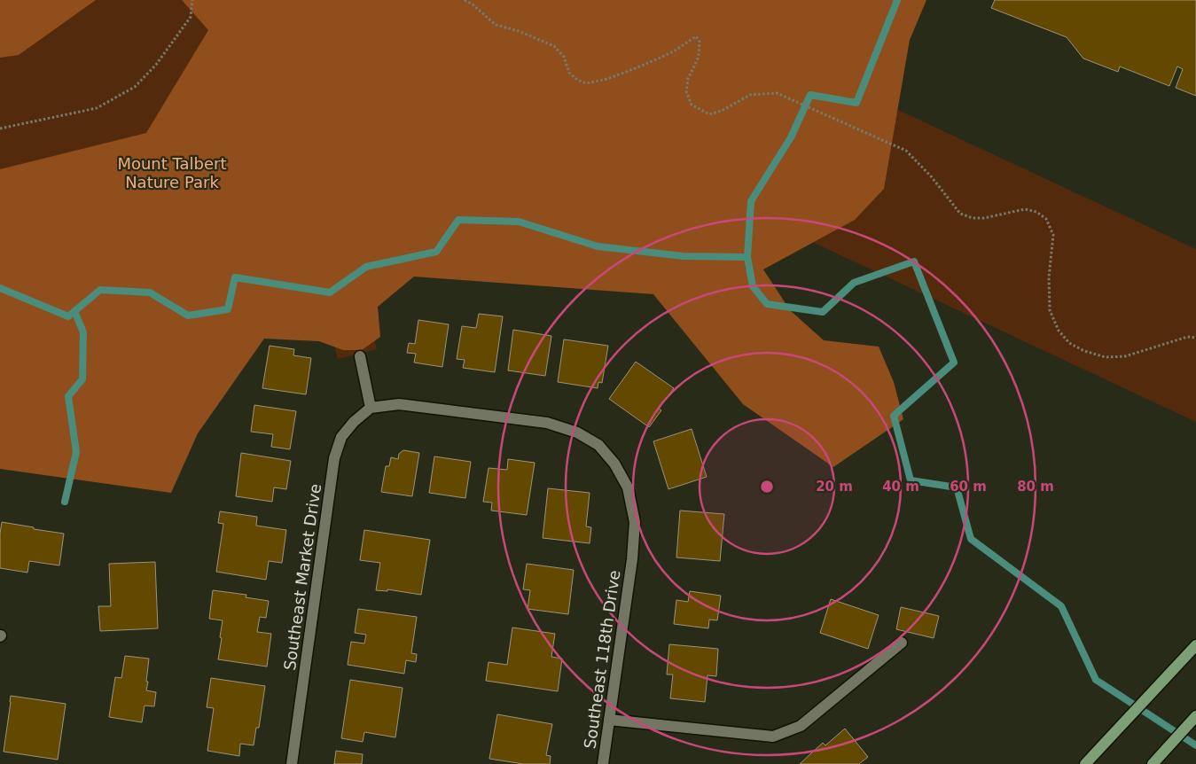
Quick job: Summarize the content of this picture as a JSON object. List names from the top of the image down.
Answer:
{
  "streets": {
    "street": ["Southeast Market Drive", "Southeast 118th Drive"]
  },
  "crossings": [
    ["Southeast Market Drive", "Southeast 118th Drive"]
  ],
  "parks": ["Mount Talbert Nature Park"],
  "rings": [
    "20 m",
    "40 m",
    "60 m",
    "80 m"
  ]
}
